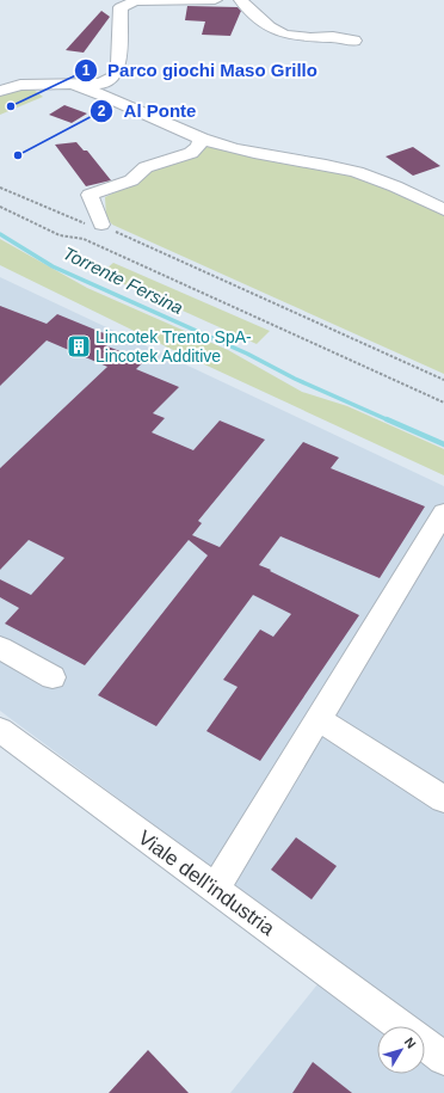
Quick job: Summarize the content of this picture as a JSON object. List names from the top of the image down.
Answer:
{
  "streets": {
    "street": ["Viale dell'industria"]
  },
  "water": ["Torrente Fersina"],
  "places": {
    "other": ["Parco giochi Maso Grillo", "Al Ponte"],
    "building": ["Lincotek Trento SpA- Lincotek Additive"]
  },
  "north": "top right"
}
